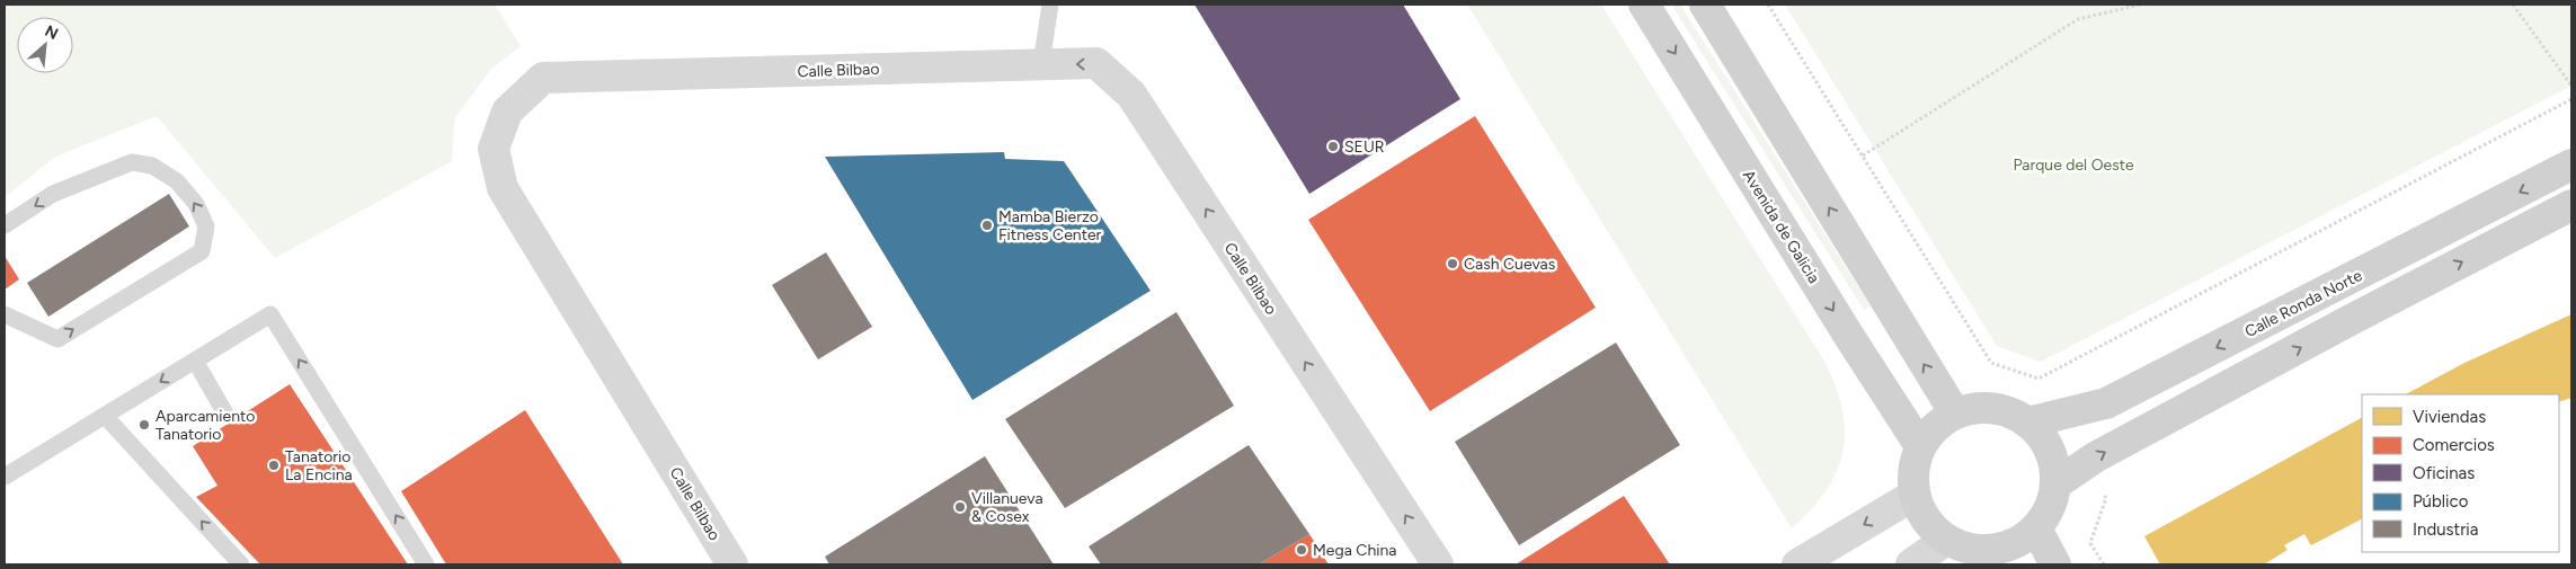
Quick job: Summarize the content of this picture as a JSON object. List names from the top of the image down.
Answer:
{
  "streets": {
    "main road": ["Avenida de Galicia", "Calle Ronda Norte"],
    "street": ["Calle Bilbao"]
  },
  "crossings": [
    ["Avenida de Galicia", "Calle Ronda Norte"]
  ],
  "one_way": ["Calle Bilbao"],
  "parks": ["Parque del Oeste"],
  "places": [
    "SEUR",
    "Mamba Bierzo Fitness Center",
    "Cash Cuevas",
    "Aparcamiento Tanatorio",
    "Tanatorio La Encina",
    "Villanueva & Cosex",
    "Mega China"
  ],
  "legend": [
    "Viviendas",
    "Comercios",
    "Oficinas",
    "Público",
    "Industria"
  ],
  "north": "top right"
}
